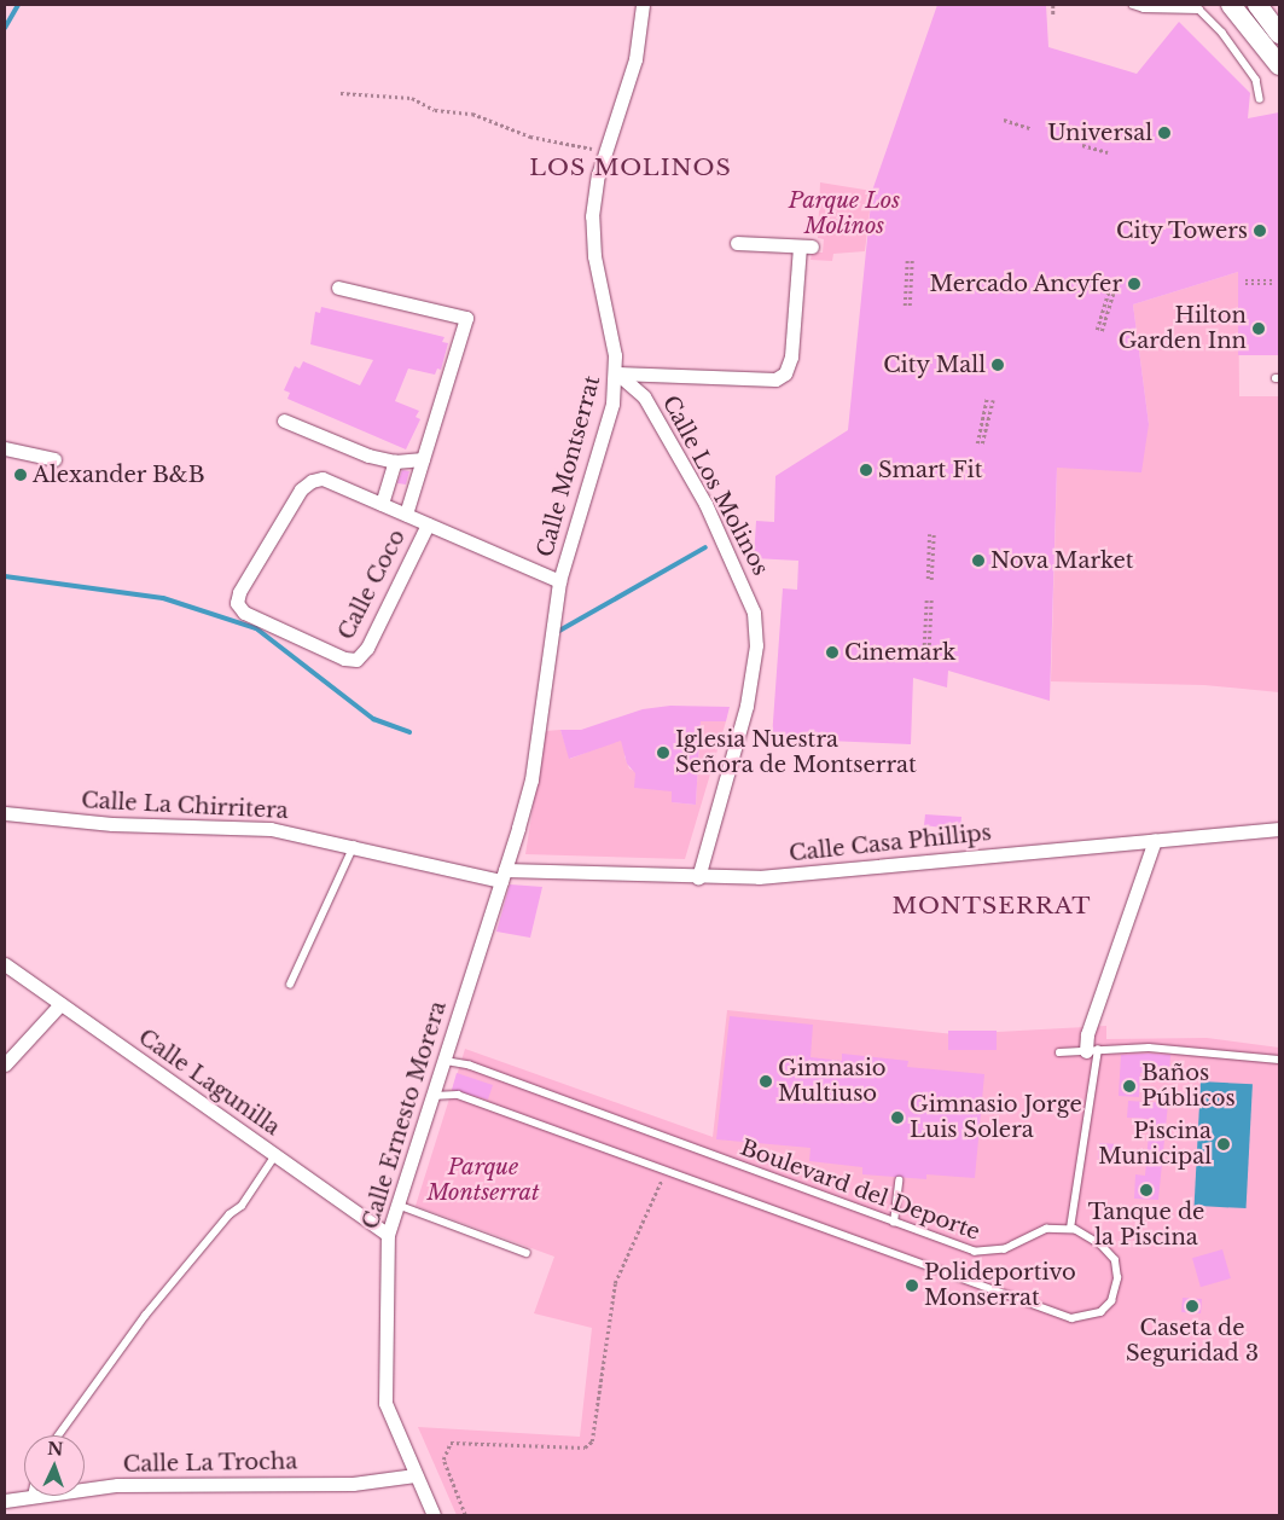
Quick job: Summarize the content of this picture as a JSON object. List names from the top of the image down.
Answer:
{
  "streets": {
    "street": [
      "Calle Montserrat",
      "Calle Los Molinos",
      "Calle Coco",
      "Calle La Chirritera",
      "Calle Casa Phillips",
      "Calle Lagunilla",
      "Calle Ernesto Morera",
      "Calle La Trocha"
    ],
    "lane": ["Boulevard del Deporte"]
  },
  "crossings": [
    ["Calle Montserrat", "Calle Los Molinos"],
    ["Calle Montserrat", "Calle Coco"],
    ["Calle Montserrat", "Calle La Chirritera"],
    ["Calle Montserrat", "Calle Casa Phillips"],
    ["Calle Montserrat", "Calle Ernesto Morera"],
    ["Calle Los Molinos", "Calle Casa Phillips"],
    ["Calle La Chirritera", "Calle Casa Phillips"],
    ["Calle La Chirritera", "Calle Ernesto Morera"],
    ["Calle Casa Phillips", "Calle Ernesto Morera"],
    ["Calle Lagunilla", "Calle Ernesto Morera"],
    ["Calle Ernesto Morera", "Boulevard del Deporte"],
    ["Calle Ernesto Morera", "Calle La Trocha"]
  ],
  "districts": ["LOS MOLINOS", "MONTSERRAT"],
  "parks": ["Parque Los Molinos", "Parque Montserrat"],
  "places": [
    "Universal",
    "City Towers",
    "Mercado Ancyfer",
    "Hilton Garden Inn",
    "City Mall",
    "Smart Fit",
    "Alexander B&B",
    "Nova Market",
    "Cinemark",
    "Iglesia Nuestra Señora de Montserrat",
    "Gimnasio Multiuso",
    "Baños Públicos",
    "Gimnasio Jorge Luis Solera",
    "Piscina Municipal",
    "Tanque de la Piscina",
    "Polideportivo Monserrat",
    "Caseta de Seguridad 3"
  ],
  "north": "top"
}
